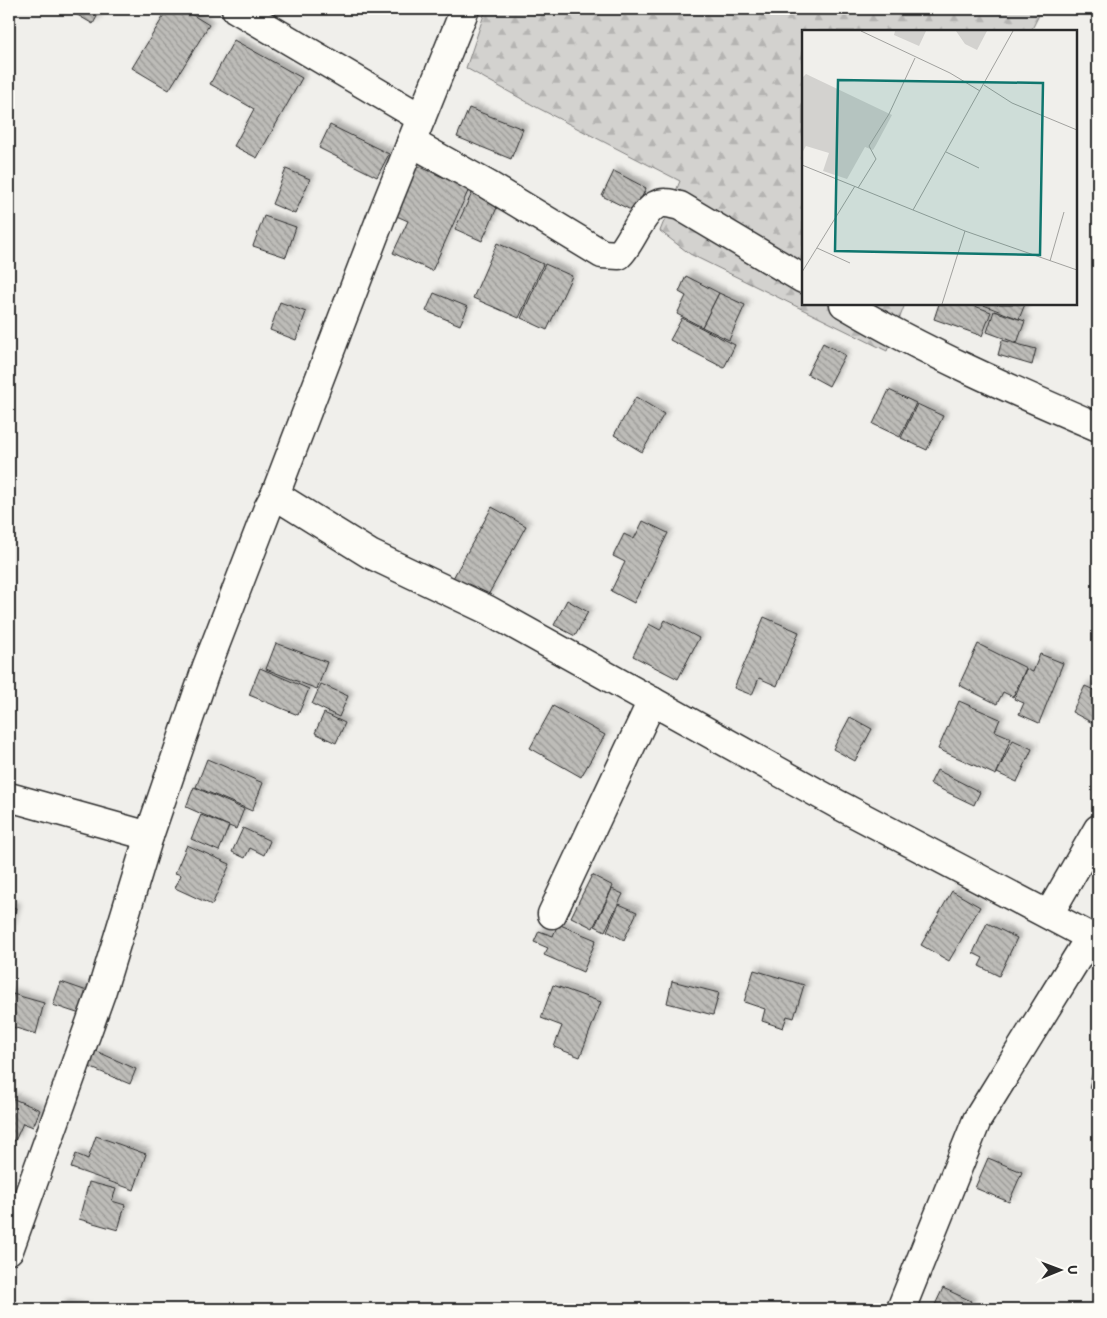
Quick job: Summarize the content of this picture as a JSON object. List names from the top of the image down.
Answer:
{
  "north": "right"
}
